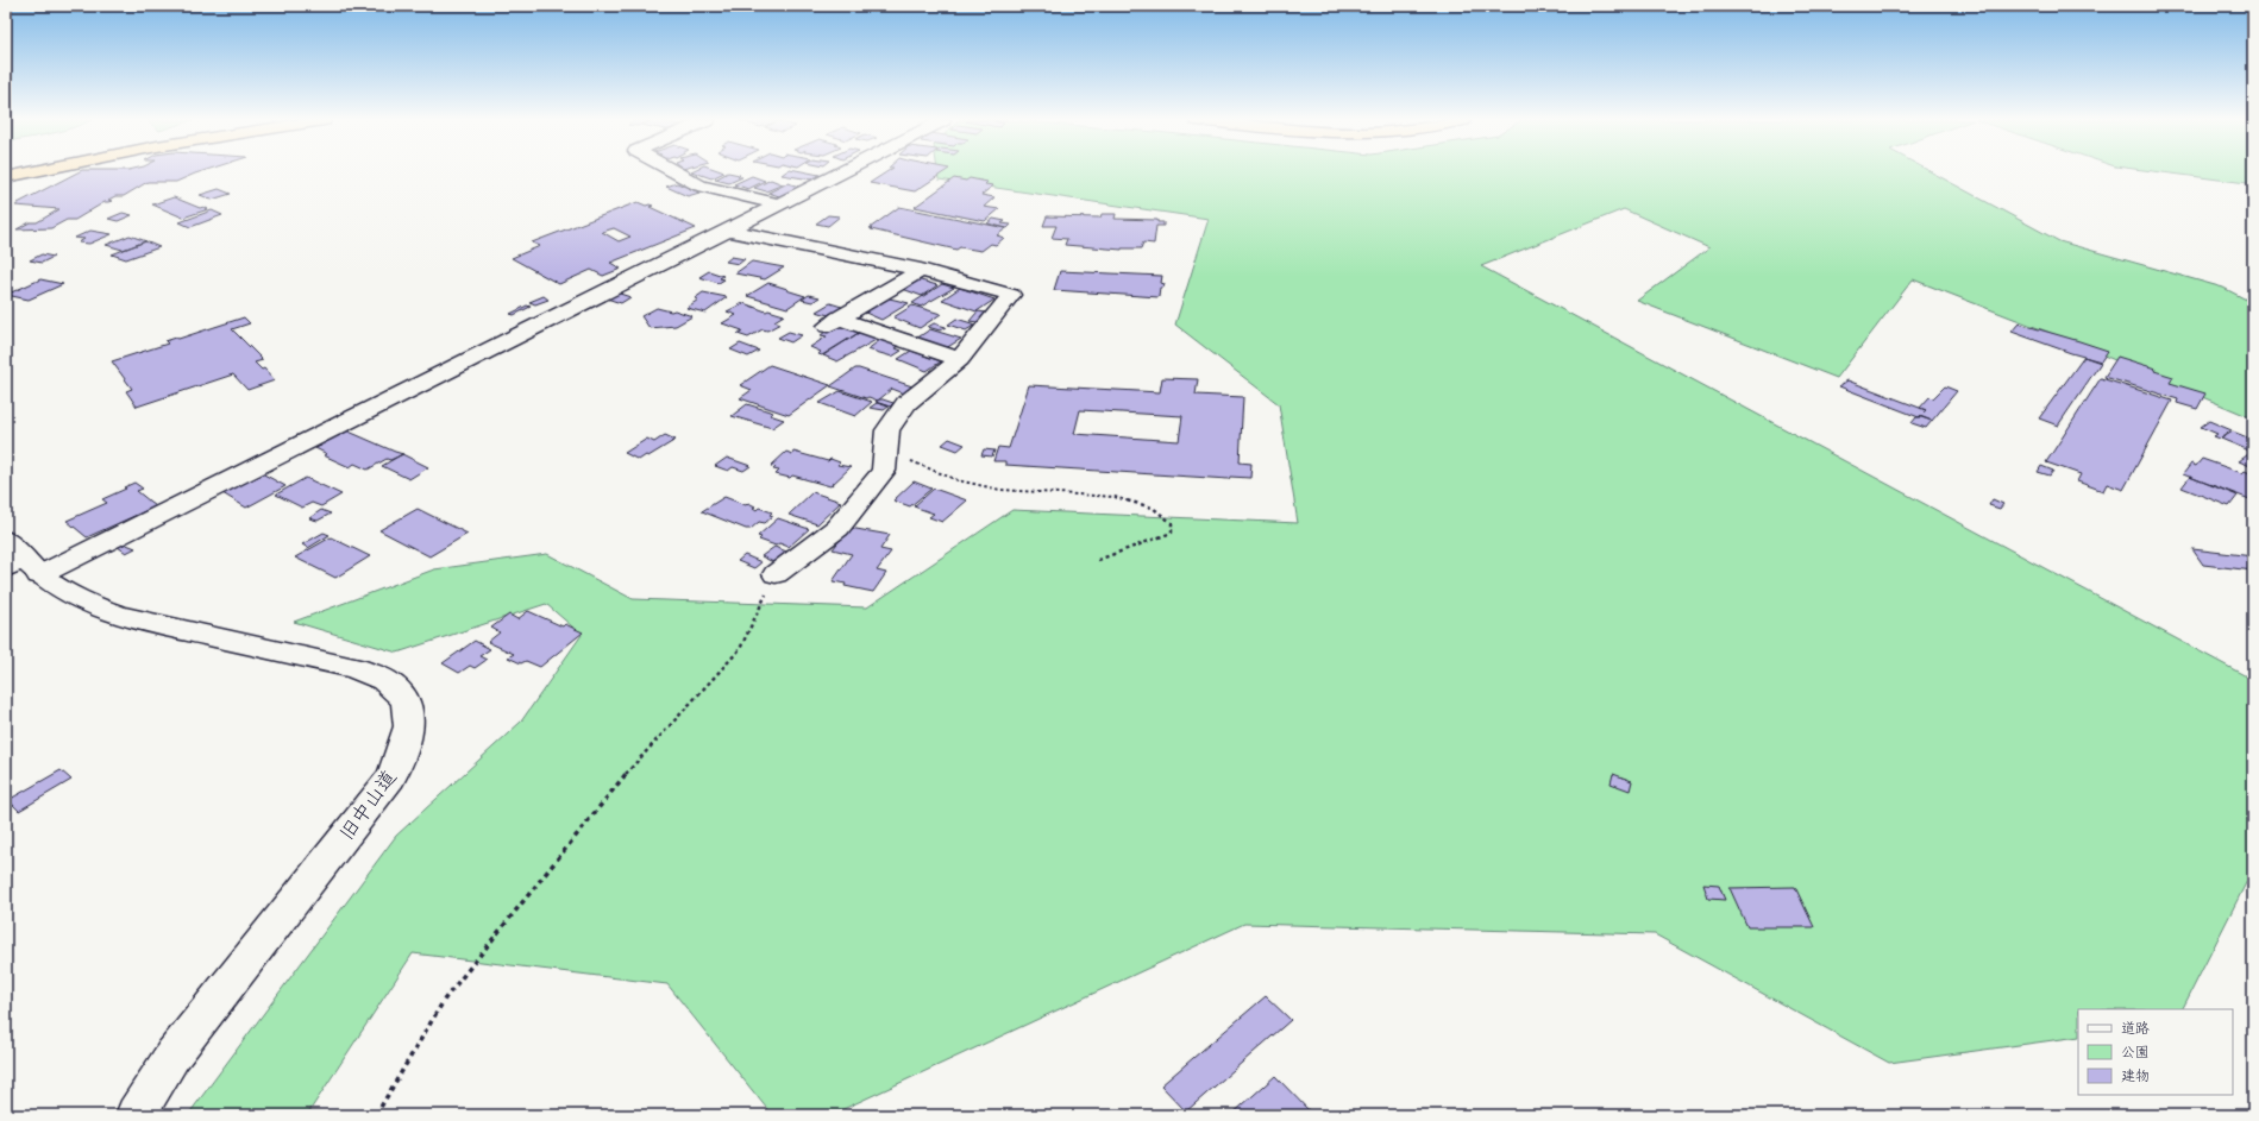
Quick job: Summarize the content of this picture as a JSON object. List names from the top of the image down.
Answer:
{
  "streets": {
    "street": ["旧中山道"]
  },
  "legend": ["道路", "公園", "建物"]
}
